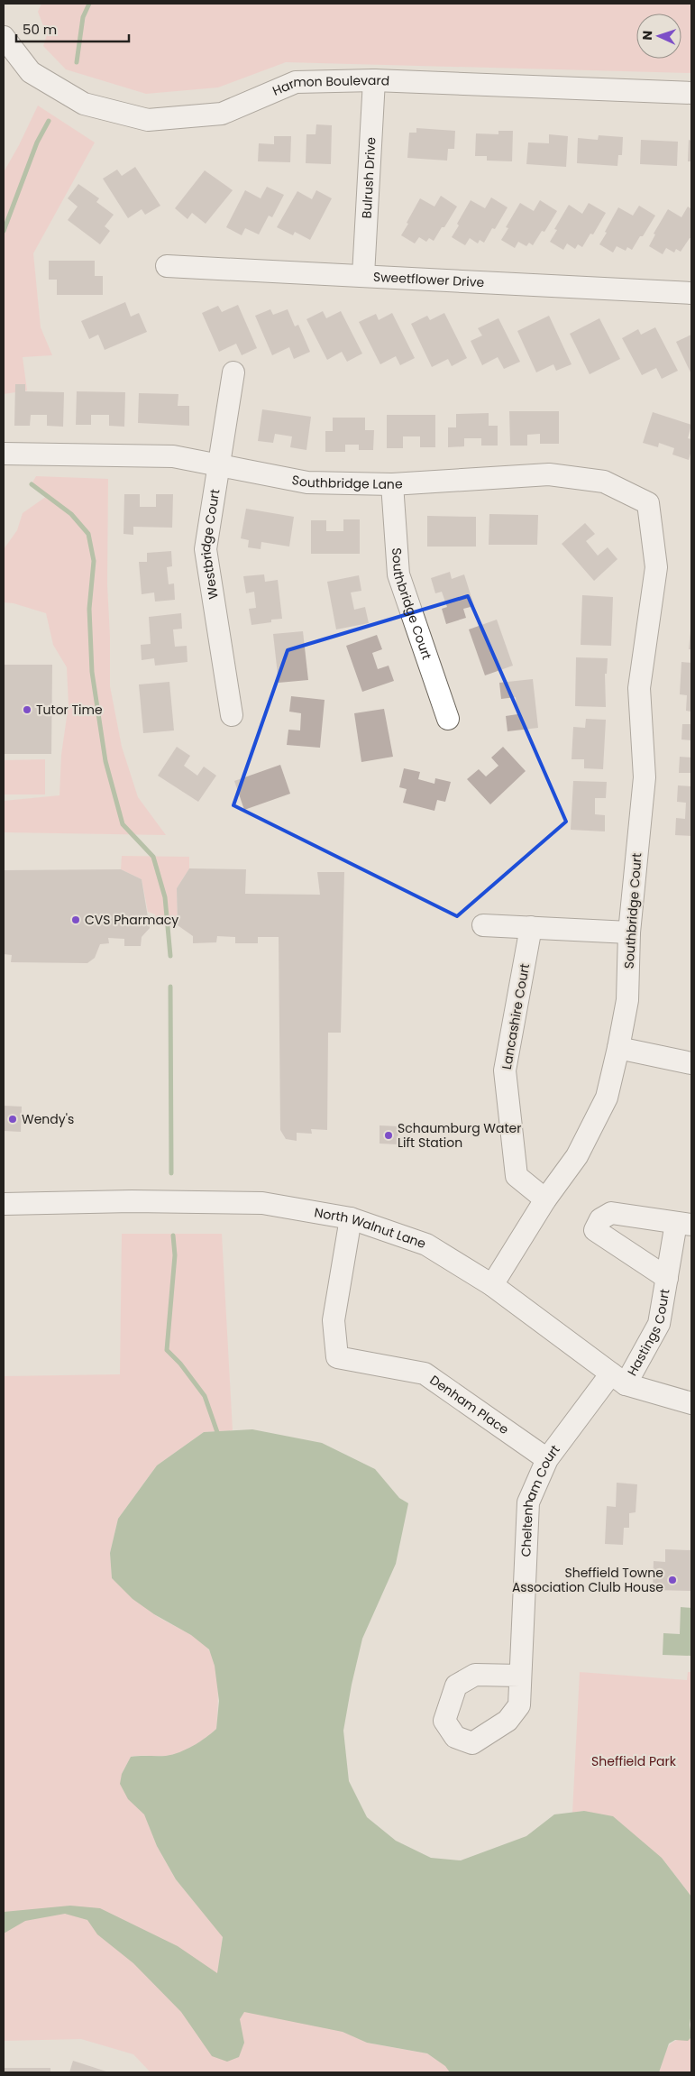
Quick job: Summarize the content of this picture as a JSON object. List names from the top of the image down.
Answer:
{
  "streets": {
    "street": [
      "Harmon Boulevard",
      "Bulrush Drive",
      "Sweetflower Drive",
      "Southbridge Lane",
      "Westbridge Court",
      "Southbridge Court",
      "Lancashire Court",
      "North Walnut Lane",
      "Hastings Court",
      "Denham Place",
      "Cheltenham Court"
    ]
  },
  "crossings": [
    ["Harmon Boulevard", "Bulrush Drive"],
    ["Bulrush Drive", "Sweetflower Drive"],
    ["Southbridge Lane", "Westbridge Court"],
    ["Southbridge Lane", "Southbridge Court"],
    ["Southbridge Court", "Lancashire Court"],
    ["Southbridge Court", "North Walnut Lane"],
    ["North Walnut Lane", "Hastings Court"],
    ["North Walnut Lane", "Denham Place"],
    ["North Walnut Lane", "Cheltenham Court"],
    ["Hastings Court", "Cheltenham Court"],
    ["Denham Place", "Cheltenham Court"]
  ],
  "parks": ["Sheffield Park"],
  "places": [
    "Tutor Time",
    "CVS Pharmacy",
    "Wendy's",
    "Schaumburg Water Lift Station",
    "Sheffield Towne Association Clulb House"
  ],
  "scale_bar": "50 m",
  "north": "left"
}
